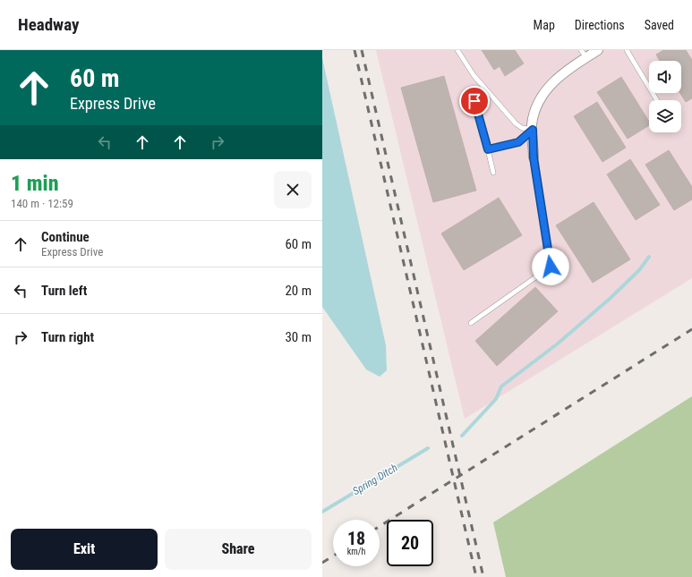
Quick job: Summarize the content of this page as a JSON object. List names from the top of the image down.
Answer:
{
  "water": ["Spring Ditch"],
  "page": {
    "header": "Headway",
    "nav": ["Map", "Directions", "Saved"],
    "turn": ["60 m", "Express Drive"],
    "heading": ["1 min", "140 m · 12:59"],
    "list": [
      {
        "name": "Continue",
        "note": "Express Drive",
        "value": "60 m"
      },
      {
        "name": "Turn left",
        "value": "20 m"
      },
      {
        "name": "Turn right",
        "value": "30 m"
      }
    ],
    "speed": "18 km/h",
    "limit": "20",
    "buttons": ["Exit", "Share"]
  }
}
